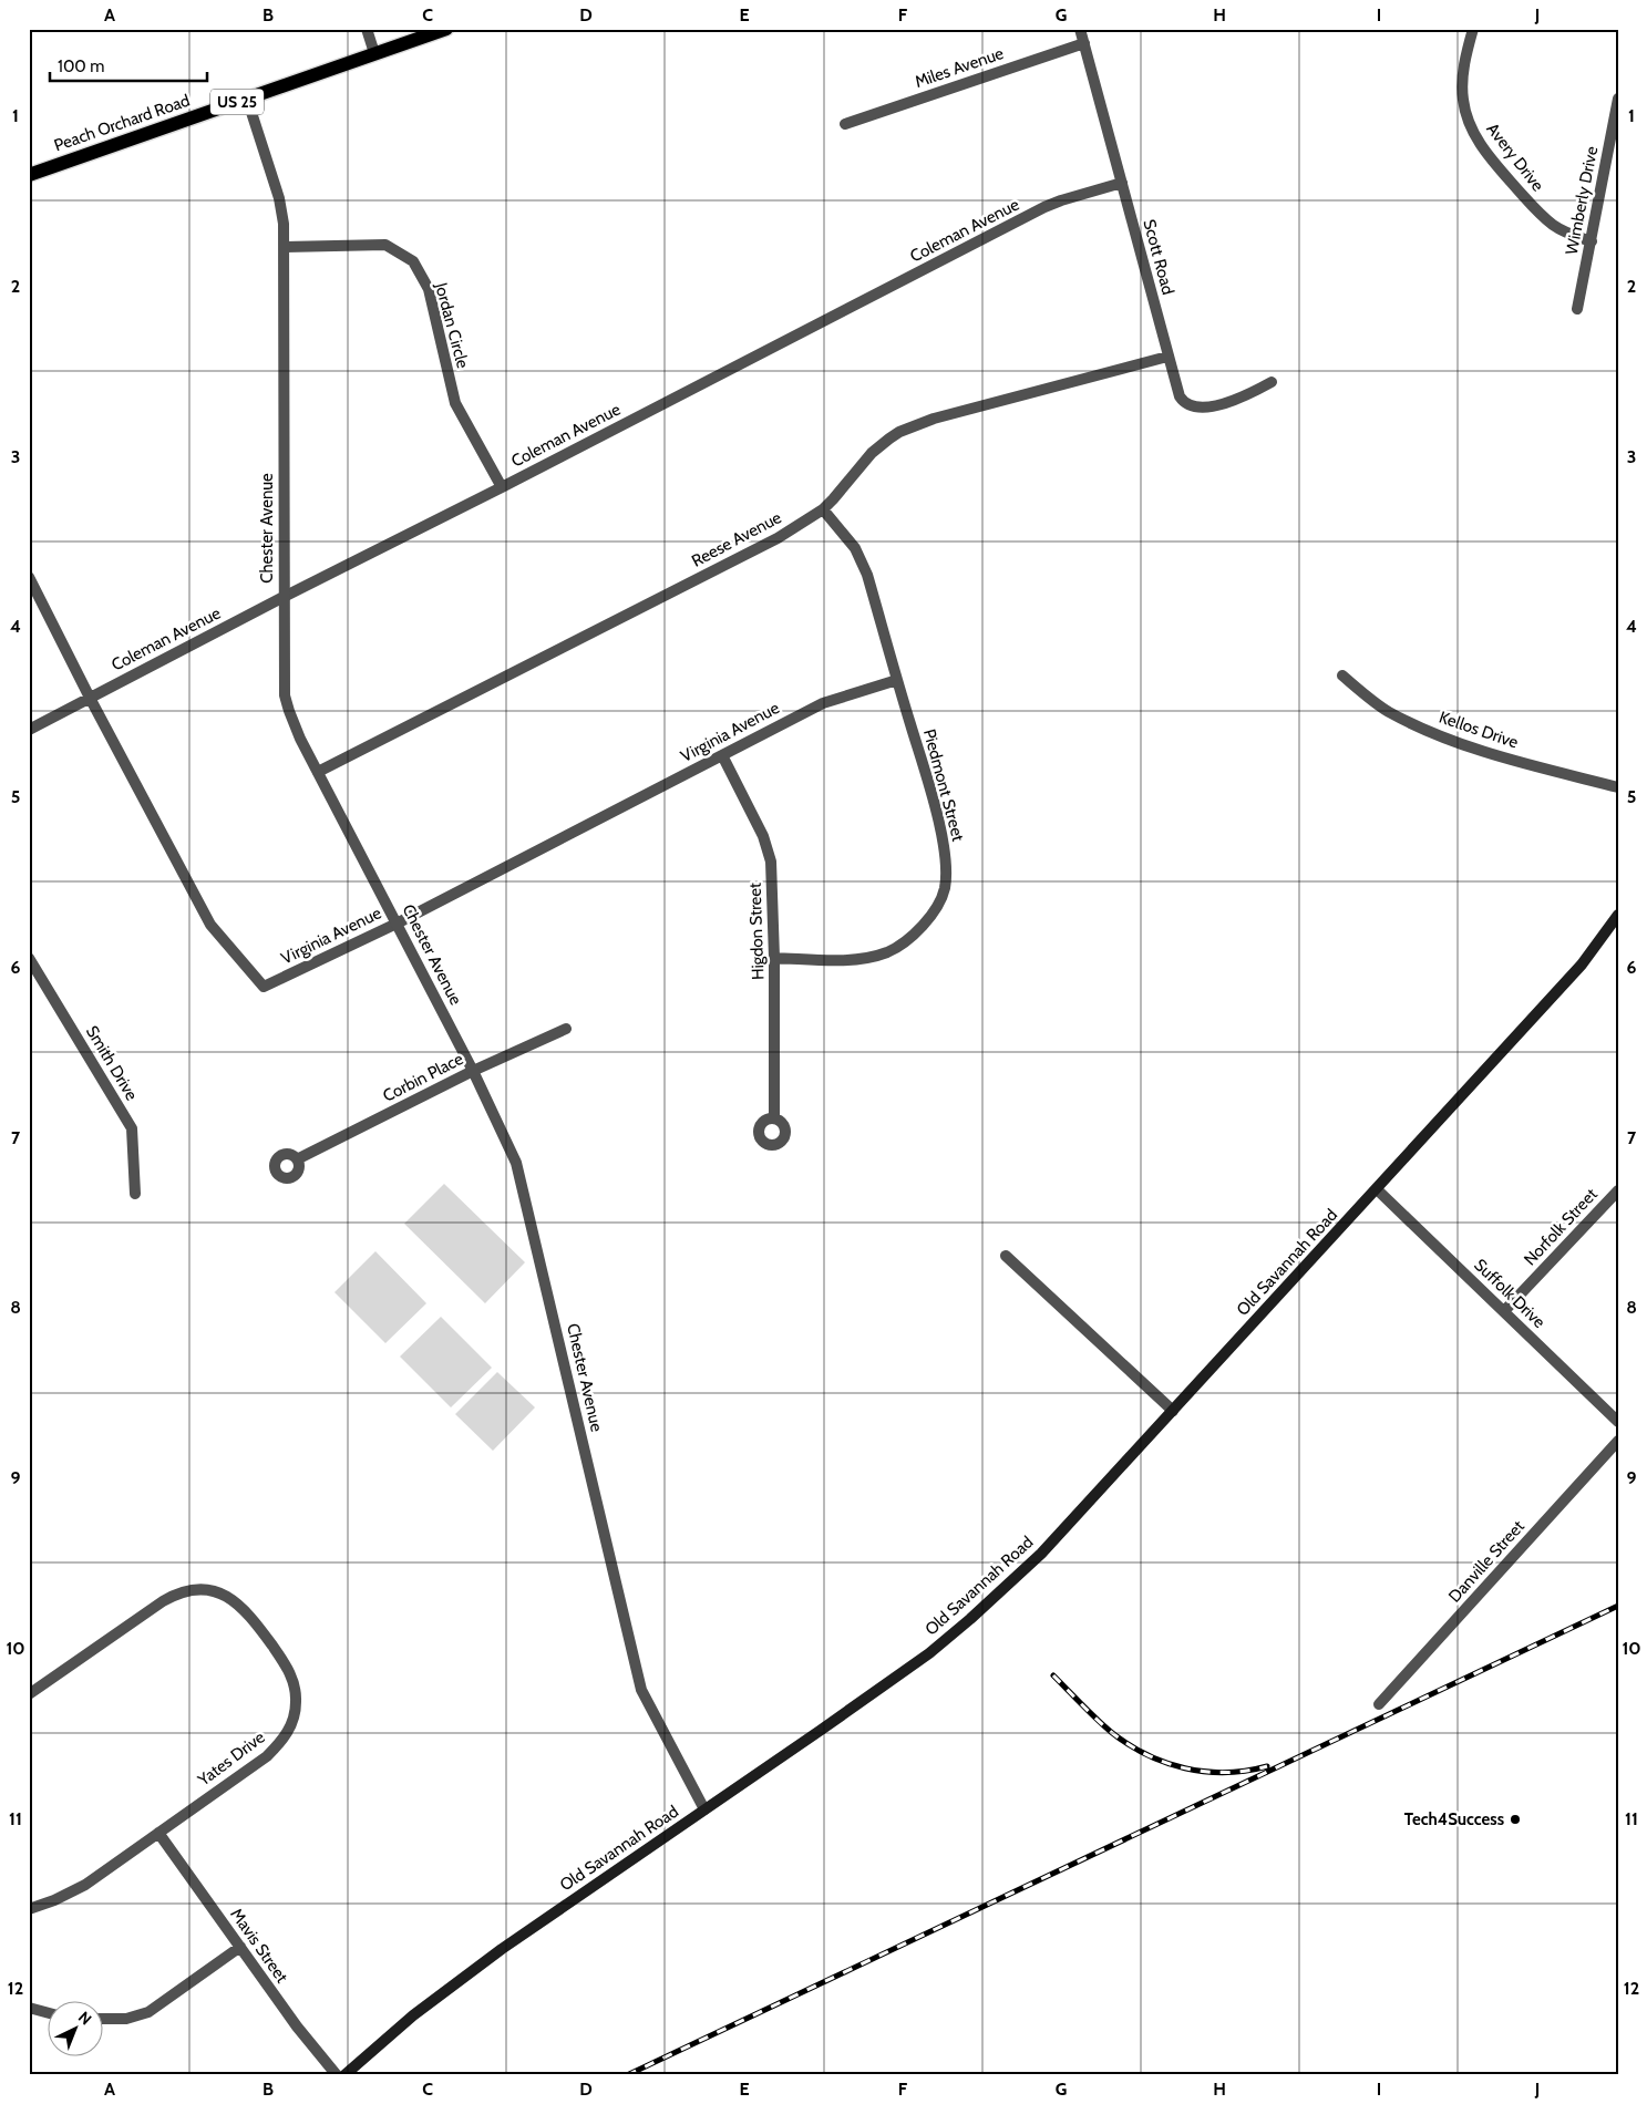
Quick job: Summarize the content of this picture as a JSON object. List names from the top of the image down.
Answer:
{
  "streets": {
    "main road": ["US 25", "Peach Orchard Road", "Old Savannah Road"],
    "street": [
      "Miles Avenue",
      "Avery Drive",
      "Wimberly Drive",
      "Coleman Avenue",
      "Scott Road",
      "Jordan Circle",
      "Chester Avenue",
      "Reese Avenue",
      "Kellos Drive",
      "Virginia Avenue",
      "Piedmont Street",
      "Higdon Street",
      "Smith Drive",
      "Corbin Place",
      "Norfolk Street",
      "Suffolk Drive",
      "Danville Street",
      "Yates Drive",
      "Mavis Street"
    ]
  },
  "crossings": [
    ["Miles Avenue", "Scott Road"],
    ["Peach Orchard Road", "Chester Avenue"],
    ["Avery Drive", "Wimberly Drive"],
    ["Coleman Avenue", "Scott Road"],
    ["Coleman Avenue", "Jordan Circle"],
    ["Coleman Avenue", "Chester Avenue"],
    ["Coleman Avenue", "Virginia Avenue"],
    ["Scott Road", "Reese Avenue"],
    ["Jordan Circle", "Chester Avenue"],
    ["Chester Avenue", "Reese Avenue"],
    ["Chester Avenue", "Virginia Avenue"],
    ["Chester Avenue", "Corbin Place"],
    ["Chester Avenue", "Old Savannah Road"],
    ["Reese Avenue", "Piedmont Street"],
    ["Virginia Avenue", "Piedmont Street"],
    ["Virginia Avenue", "Higdon Street"],
    ["Piedmont Street", "Higdon Street"],
    ["Norfolk Street", "Suffolk Drive"],
    ["Old Savannah Road", "Suffolk Drive"],
    ["Yates Drive", "Mavis Street"]
  ],
  "places": ["Tech4Success"],
  "scale_bar": "100 m",
  "north": "top right",
  "grid": {
    "columns": [
      "A",
      "B",
      "C",
      "D",
      "E",
      "F",
      "G",
      "H",
      "I",
      "J"
    ],
    "rows": [
      "1",
      "2",
      "3",
      "4",
      "5",
      "6",
      "7",
      "8",
      "9",
      "10",
      "11",
      "12"
    ]
  }
}
